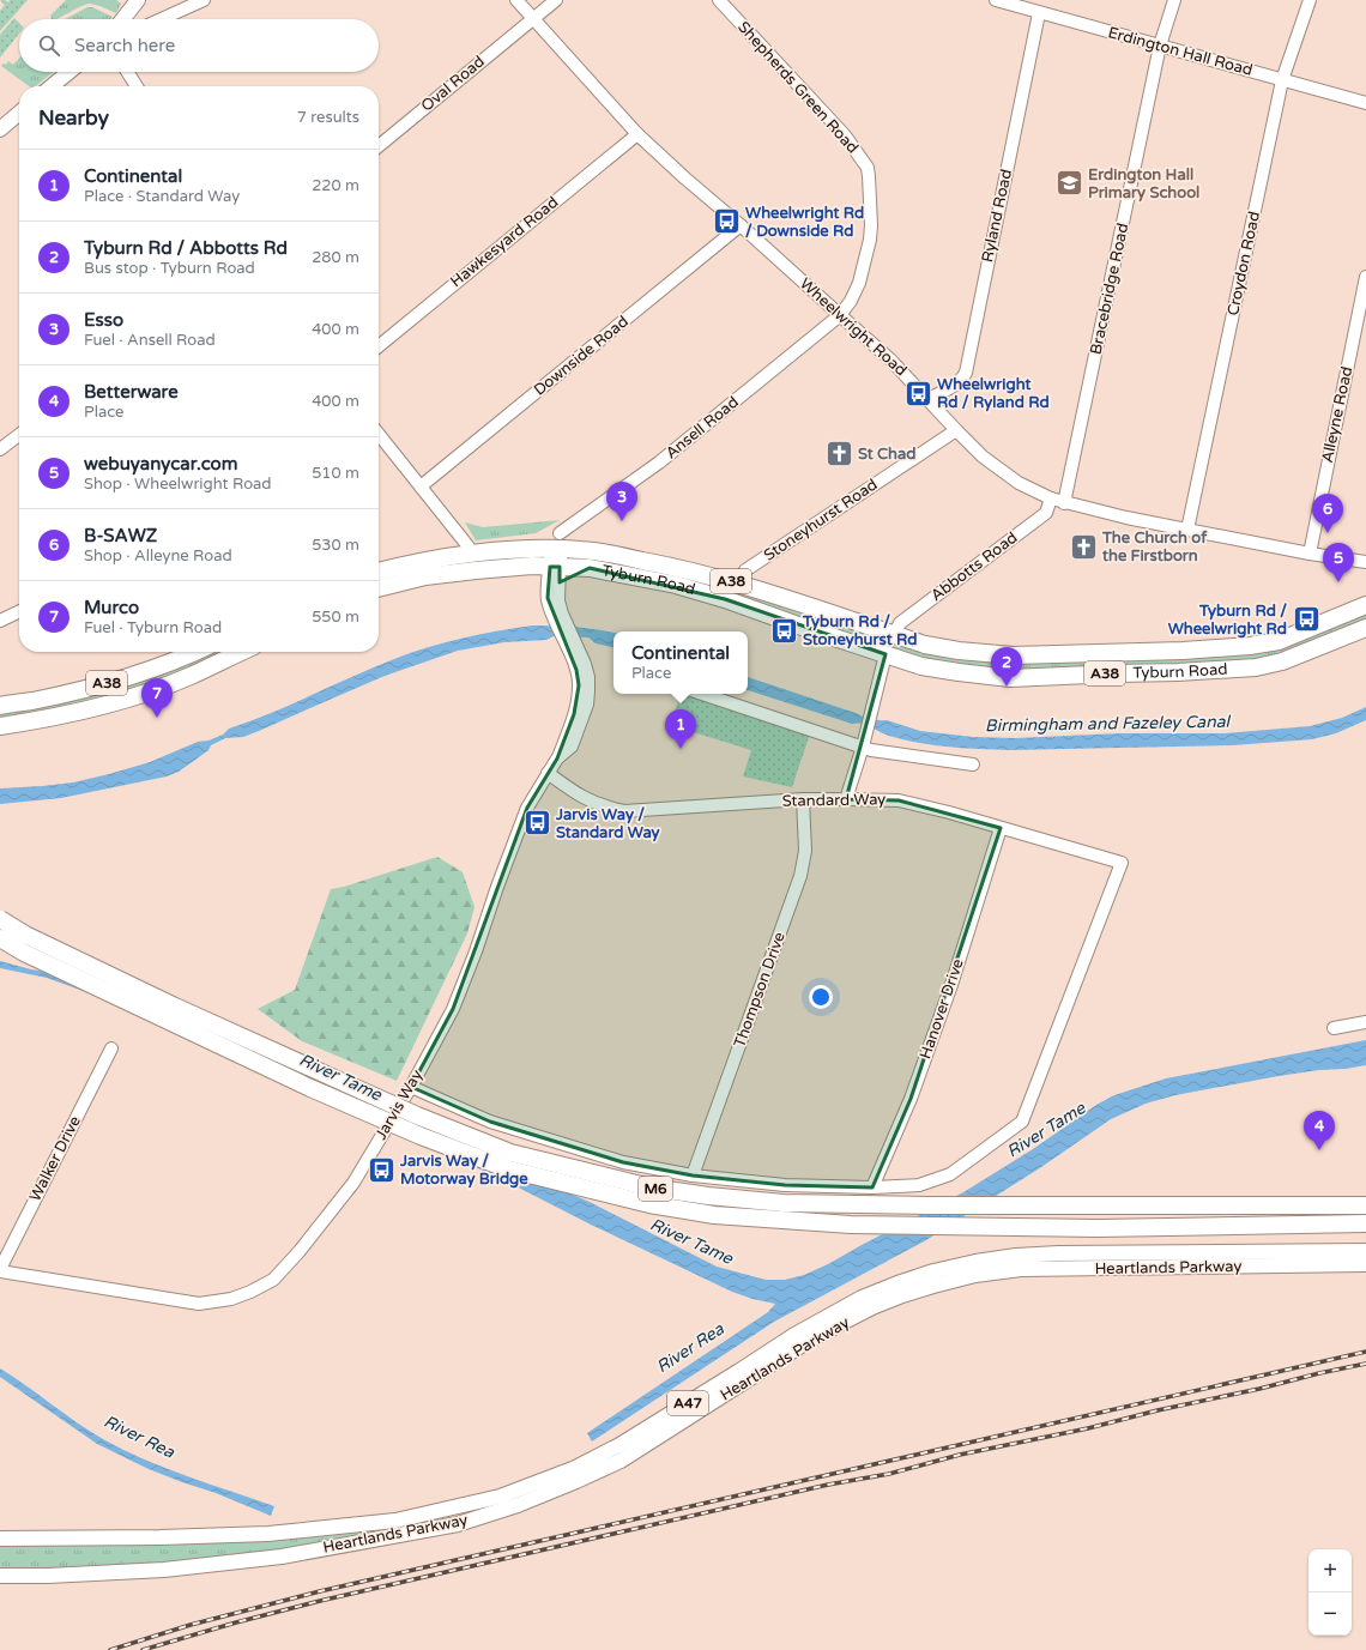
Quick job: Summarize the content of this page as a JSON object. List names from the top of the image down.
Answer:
{
  "streets": {
    "highway": ["Tyburn Road", "A38", "M6"],
    "main road": ["Heartlands Parkway", "A47"],
    "street": [
      "Erdington Hall Road",
      "Oval Road",
      "Shepherds Green Road",
      "Ryland Road",
      "Hawkesyard Road",
      "Croydon Road",
      "Bracebridge Road",
      "Wheelwright Road",
      "Downside Road",
      "Alleyne Road",
      "Ansell Road",
      "Stoneyhurst Road",
      "Abbotts Road",
      "Standard Way",
      "Thompson Drive",
      "Hanover Drive",
      "Jarvis Way",
      "Walker Drive"
    ]
  },
  "crossings": [
    ["Erdington Hall Road", "Ryland Road"],
    ["Erdington Hall Road", "Croydon Road"],
    ["Erdington Hall Road", "Bracebridge Road"],
    ["Oval Road", "Wheelwright Road"],
    ["Shepherds Green Road", "Wheelwright Road"],
    ["Shepherds Green Road", "Ansell Road"],
    ["Ryland Road", "Wheelwright Road"],
    ["Hawkesyard Road", "Wheelwright Road"],
    ["Croydon Road", "Wheelwright Road"],
    ["Bracebridge Road", "Wheelwright Road"],
    ["Wheelwright Road", "Downside Road"],
    ["Wheelwright Road", "Alleyne Road"],
    ["Wheelwright Road", "Ansell Road"],
    ["Wheelwright Road", "Stoneyhurst Road"],
    ["Wheelwright Road", "Abbotts Road"],
    ["Ansell Road", "Tyburn Road"],
    ["Stoneyhurst Road", "Tyburn Road"],
    ["Abbotts Road", "Tyburn Road"],
    ["Tyburn Road", "Jarvis Way"],
    ["Standard Way", "Thompson Drive"],
    ["Standard Way", "Hanover Drive"],
    ["Standard Way", "Jarvis Way"],
    ["Jarvis Way", "Walker Drive"]
  ],
  "water": ["Birmingham and Fazeley Canal", "River Tame", "River Rea"],
  "places": {
    "school or university": ["Erdington Hall Primary School"],
    "bus stop": [
      "Wheelwright Rd / Downside Rd",
      "Wheelwright Rd / Ryland Rd",
      "Tyburn Rd / Wheelwright Rd",
      "Tyburn Rd / Stoneyhurst Rd",
      "Jarvis Way / Standard Way",
      "Jarvis Way / Motorway Bridge"
    ],
    "church": ["St Chad", "The Church of the Firstborn"]
  },
  "page": {
    "search": "Search here",
    "heading": ["Nearby", "7 results"],
    "list": [
      {
        "mark": "1",
        "name": "Continental",
        "note": "Place · Standard Way",
        "value": "220 m"
      },
      {
        "mark": "2",
        "name": "Tyburn Rd / Abbotts Rd",
        "note": "Bus stop · Tyburn Road",
        "value": "280 m"
      },
      {
        "mark": "3",
        "name": "Esso",
        "note": "Fuel · Ansell Road",
        "value": "400 m"
      },
      {
        "mark": "4",
        "name": "Betterware",
        "note": "Place",
        "value": "400 m"
      },
      {
        "mark": "5",
        "name": "webuyanycar.com",
        "note": "Shop · Wheelwright Road",
        "value": "510 m"
      },
      {
        "mark": "6",
        "name": "B-SAWZ",
        "note": "Shop · Alleyne Road",
        "value": "530 m"
      },
      {
        "mark": "7",
        "name": "Murco",
        "note": "Fuel · Tyburn Road",
        "value": "550 m"
      }
    ],
    "pins": [
      "3",
      "6",
      "5",
      "2",
      "7",
      "1",
      "4"
    ],
    "popup": ["Continental", "Place"],
    "map_buttons": ["+", "−"]
  }
}
